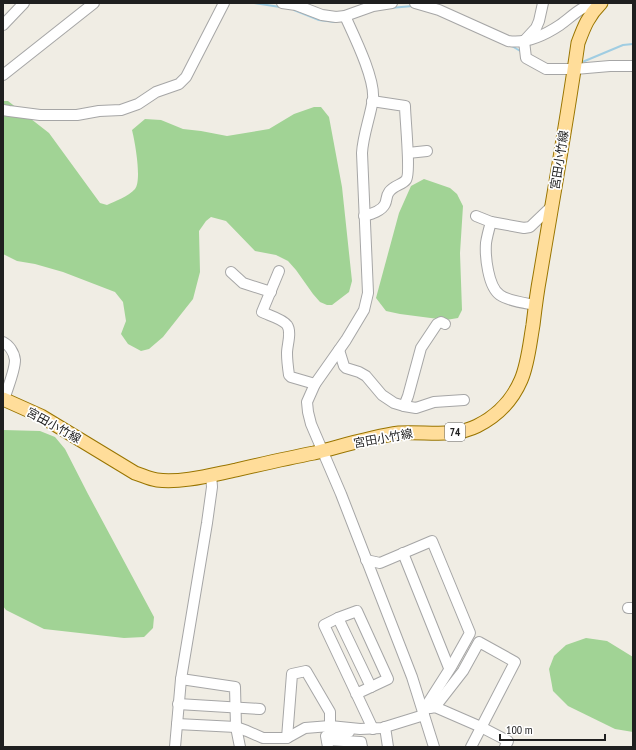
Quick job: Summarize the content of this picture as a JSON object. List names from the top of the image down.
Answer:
{
  "streets": {
    "main road": ["宮田小竹線", "74"]
  },
  "scale_bar": "100 m"
}
